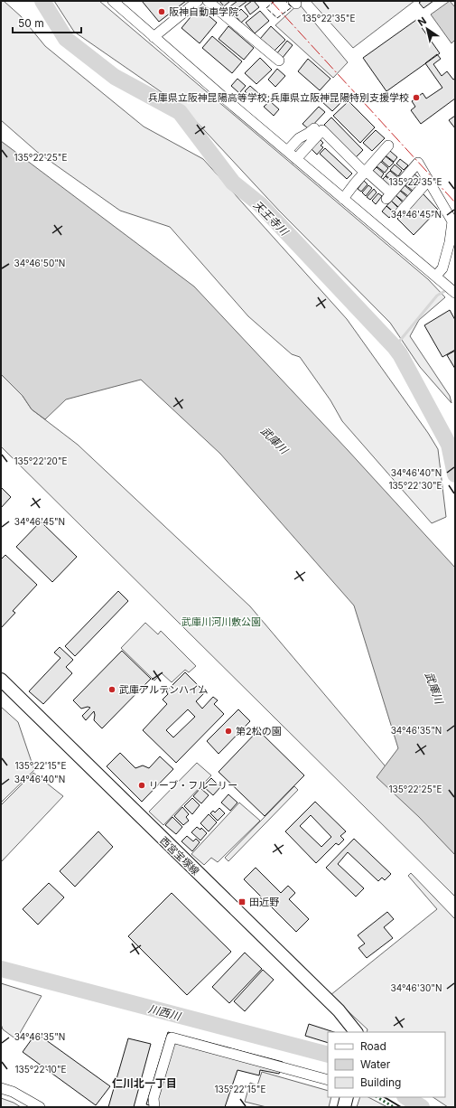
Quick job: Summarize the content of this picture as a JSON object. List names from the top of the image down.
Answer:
{
  "streets": {
    "main road": ["西宮宝塚線"]
  },
  "districts": ["仁川北一丁目"],
  "water": ["天王寺川", "武庫川", "川西川"],
  "parks": ["武庫川河川敷公園"],
  "places": {
    "other": [
      "阪神自動車学院",
      "兵庫県立阪神昆陽高等学校;兵庫県立阪神昆陽特別支援学校",
      "武庫アルテンハイム",
      "第2松の園",
      "リーブ・フルーリー"
    ],
    "transit": ["田近野"]
  },
  "legend": ["Road", "Water", "Building"],
  "scale_bar": "50 m",
  "north": "top left",
  "coordinates": [
    "135°22'35\"E",
    "135°22'25\"E",
    "34°46'45\"N",
    "34°46'50\"N",
    "135°22'20\"E",
    "34°46'40\"N",
    "135°22'30\"E",
    "34°46'35\"N",
    "135°22'15\"E",
    "34°46'30\"N",
    "135°22'10\"E"
  ]
}
